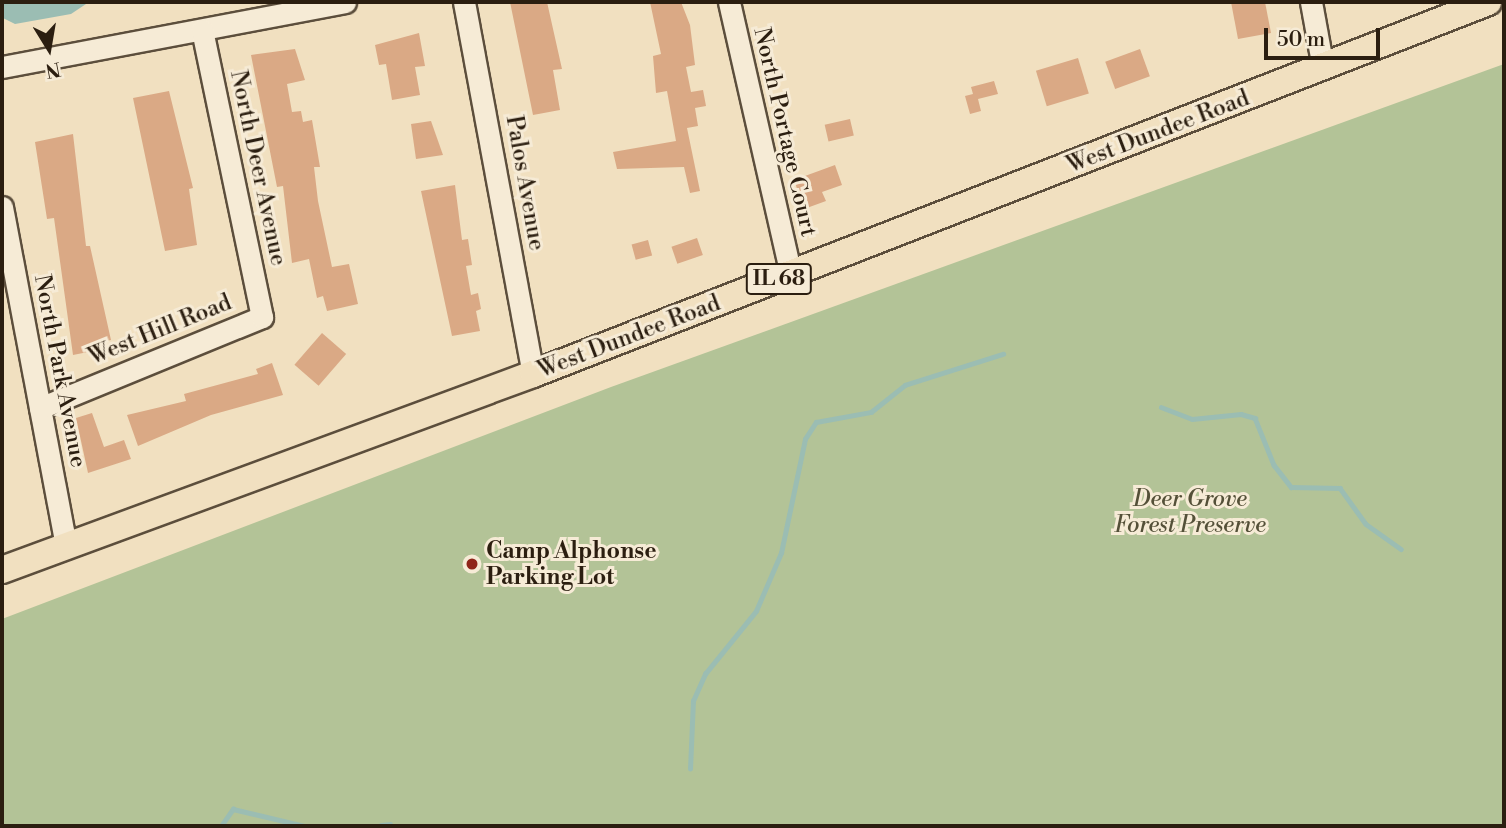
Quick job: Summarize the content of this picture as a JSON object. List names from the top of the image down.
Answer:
{
  "streets": {
    "main road": ["West Dundee Road", "IL 68"],
    "street": [
      "North Portage Court",
      "North Deer Avenue",
      "Palos Avenue",
      "West Hill Road",
      "North Park Avenue"
    ]
  },
  "crossings": [
    ["North Portage Court", "West Dundee Road"],
    ["West Dundee Road", "Palos Avenue"],
    ["West Dundee Road", "North Park Avenue"],
    ["North Deer Avenue", "West Hill Road"],
    ["West Hill Road", "North Park Avenue"]
  ],
  "parks": ["Deer Grove Forest Preserve"],
  "places": ["Camp Alphonse Parking Lot"],
  "scale_bar": "50 m",
  "north": "bottom"
}
